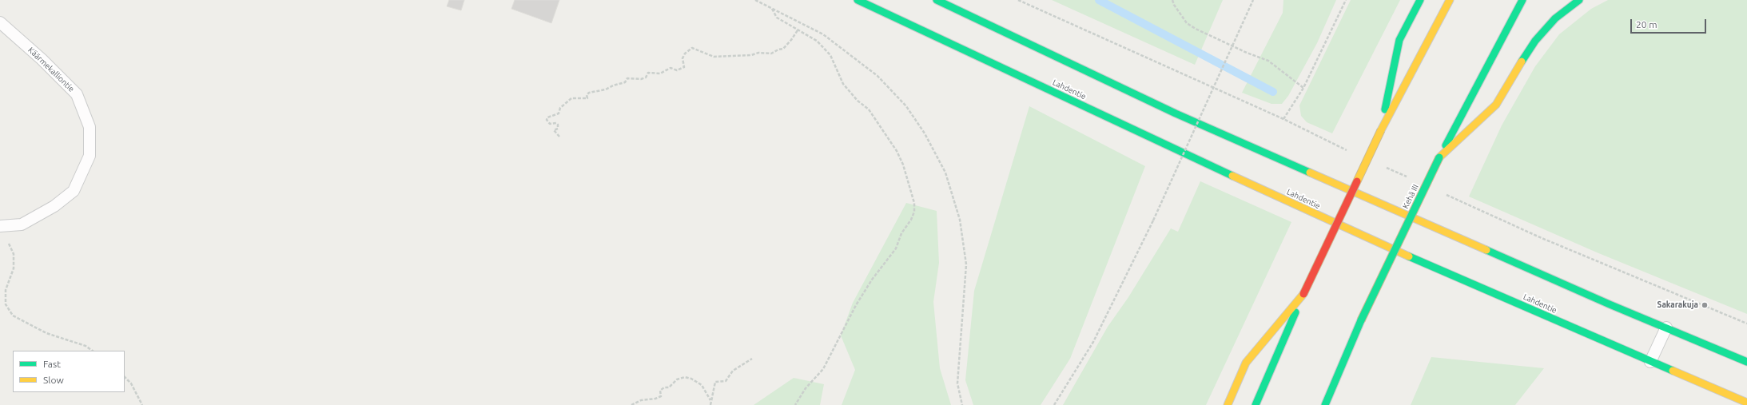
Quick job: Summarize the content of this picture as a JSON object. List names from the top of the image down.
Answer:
{
  "streets": {
    "main road": ["Lahdentie", "Kehä III"],
    "lane": ["Käärmekalliontie"]
  },
  "places": ["Sakarakuja"],
  "legend": ["Fast", "Slow"],
  "scale_bar": "20 m"
}
